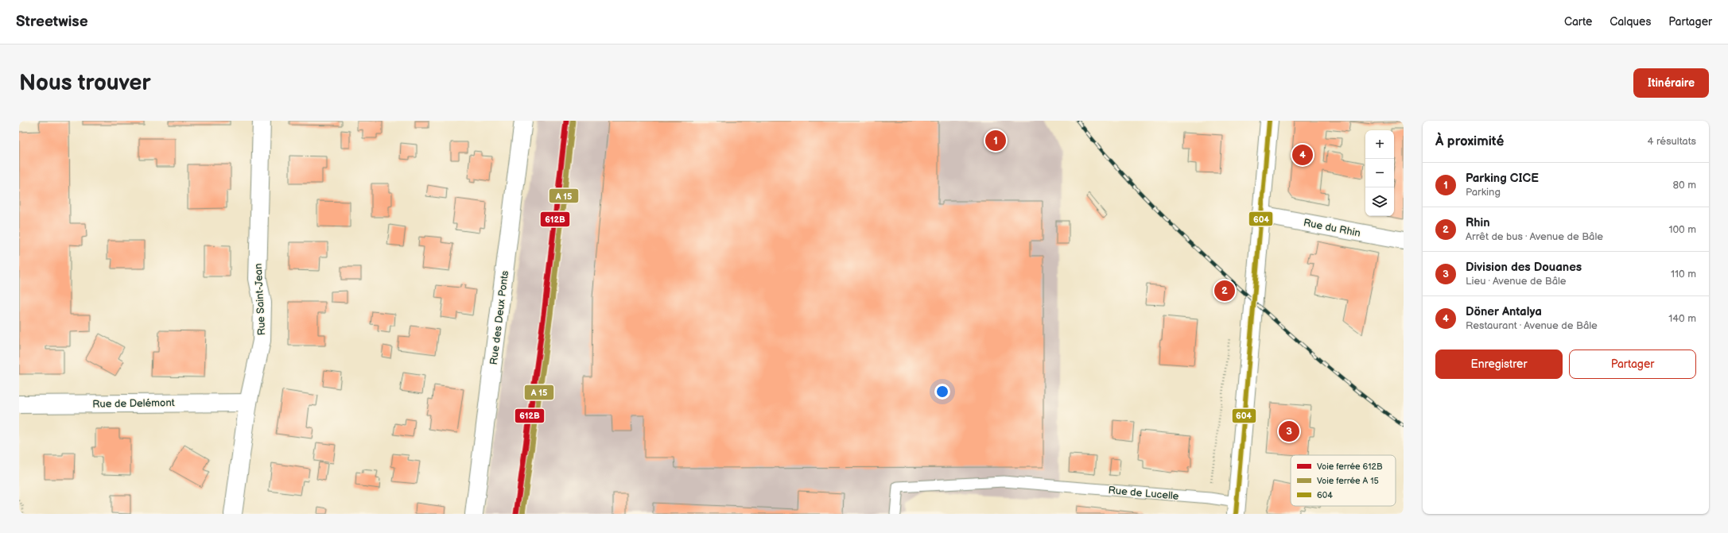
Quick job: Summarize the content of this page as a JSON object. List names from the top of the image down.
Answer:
{
  "streets": {
    "street": [
      "Rue du Rhin",
      "Rue Saint-Jean",
      "Rue des Deux Ponts",
      "Rue de Delémont"
    ],
    "lane": ["Rue de Lucelle"]
  },
  "crossings": [
    ["Rue Saint-Jean", "Rue de Delémont"]
  ],
  "lines": ["rail line 612B", "transit line 604"],
  "legend": ["Voie ferrée 612B", "Voie ferrée A 15", "604"],
  "page": {
    "header": "Streetwise",
    "nav": ["Carte", "Calques", "Partager"],
    "buttons": [
      "Itinéraire",
      ["Enregistrer", "Partager"]
    ],
    "title": "Nous trouver",
    "heading": ["À proximité", "4 résultats"],
    "pins": [
      "1",
      "4",
      "2",
      "3"
    ],
    "map_buttons": ["+", "−"],
    "list": [
      {
        "mark": "1",
        "name": "Parking CICE",
        "note": "Parking",
        "value": "80 m"
      },
      {
        "mark": "2",
        "name": "Rhin",
        "note": "Arrêt de bus · Avenue de Bâle",
        "value": "100 m"
      },
      {
        "mark": "3",
        "name": "Division des Douanes",
        "note": "Lieu · Avenue de Bâle",
        "value": "110 m"
      },
      {
        "mark": "4",
        "name": "Döner Antalya",
        "note": "Restaurant · Avenue de Bâle",
        "value": "140 m"
      }
    ]
  }
}
